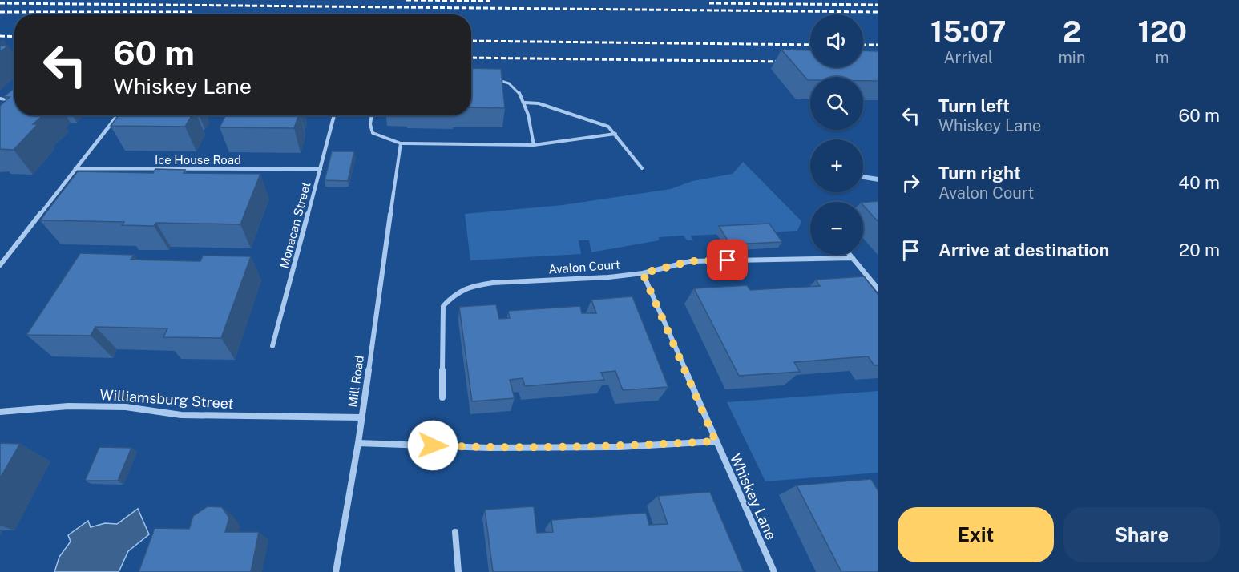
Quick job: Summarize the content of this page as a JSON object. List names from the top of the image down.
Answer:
{
  "streets": {
    "street": [
      "Ice House Road",
      "Monacan Street",
      "Avalon Court",
      "Mill Road",
      "Williamsburg Street",
      "Whiskey Lane"
    ]
  },
  "crossings": [
    ["Ice House Road", "Monacan Street"],
    ["Avalon Court", "Whiskey Lane"],
    ["Mill Road", "Williamsburg Street"]
  ],
  "page": {
    "eta": [
      "15:07",
      "Arrival",
      "2",
      "min",
      "120",
      "m"
    ],
    "map_buttons": ["+", "−"],
    "turn": ["60 m", "Whiskey Lane"],
    "list": [
      {
        "name": "Turn left",
        "note": "Whiskey Lane",
        "value": "60 m"
      },
      {
        "name": "Turn right",
        "note": "Avalon Court",
        "value": "40 m"
      },
      {
        "name": "Arrive at destination",
        "value": "20 m"
      }
    ],
    "buttons": ["Exit", "Share"]
  }
}
